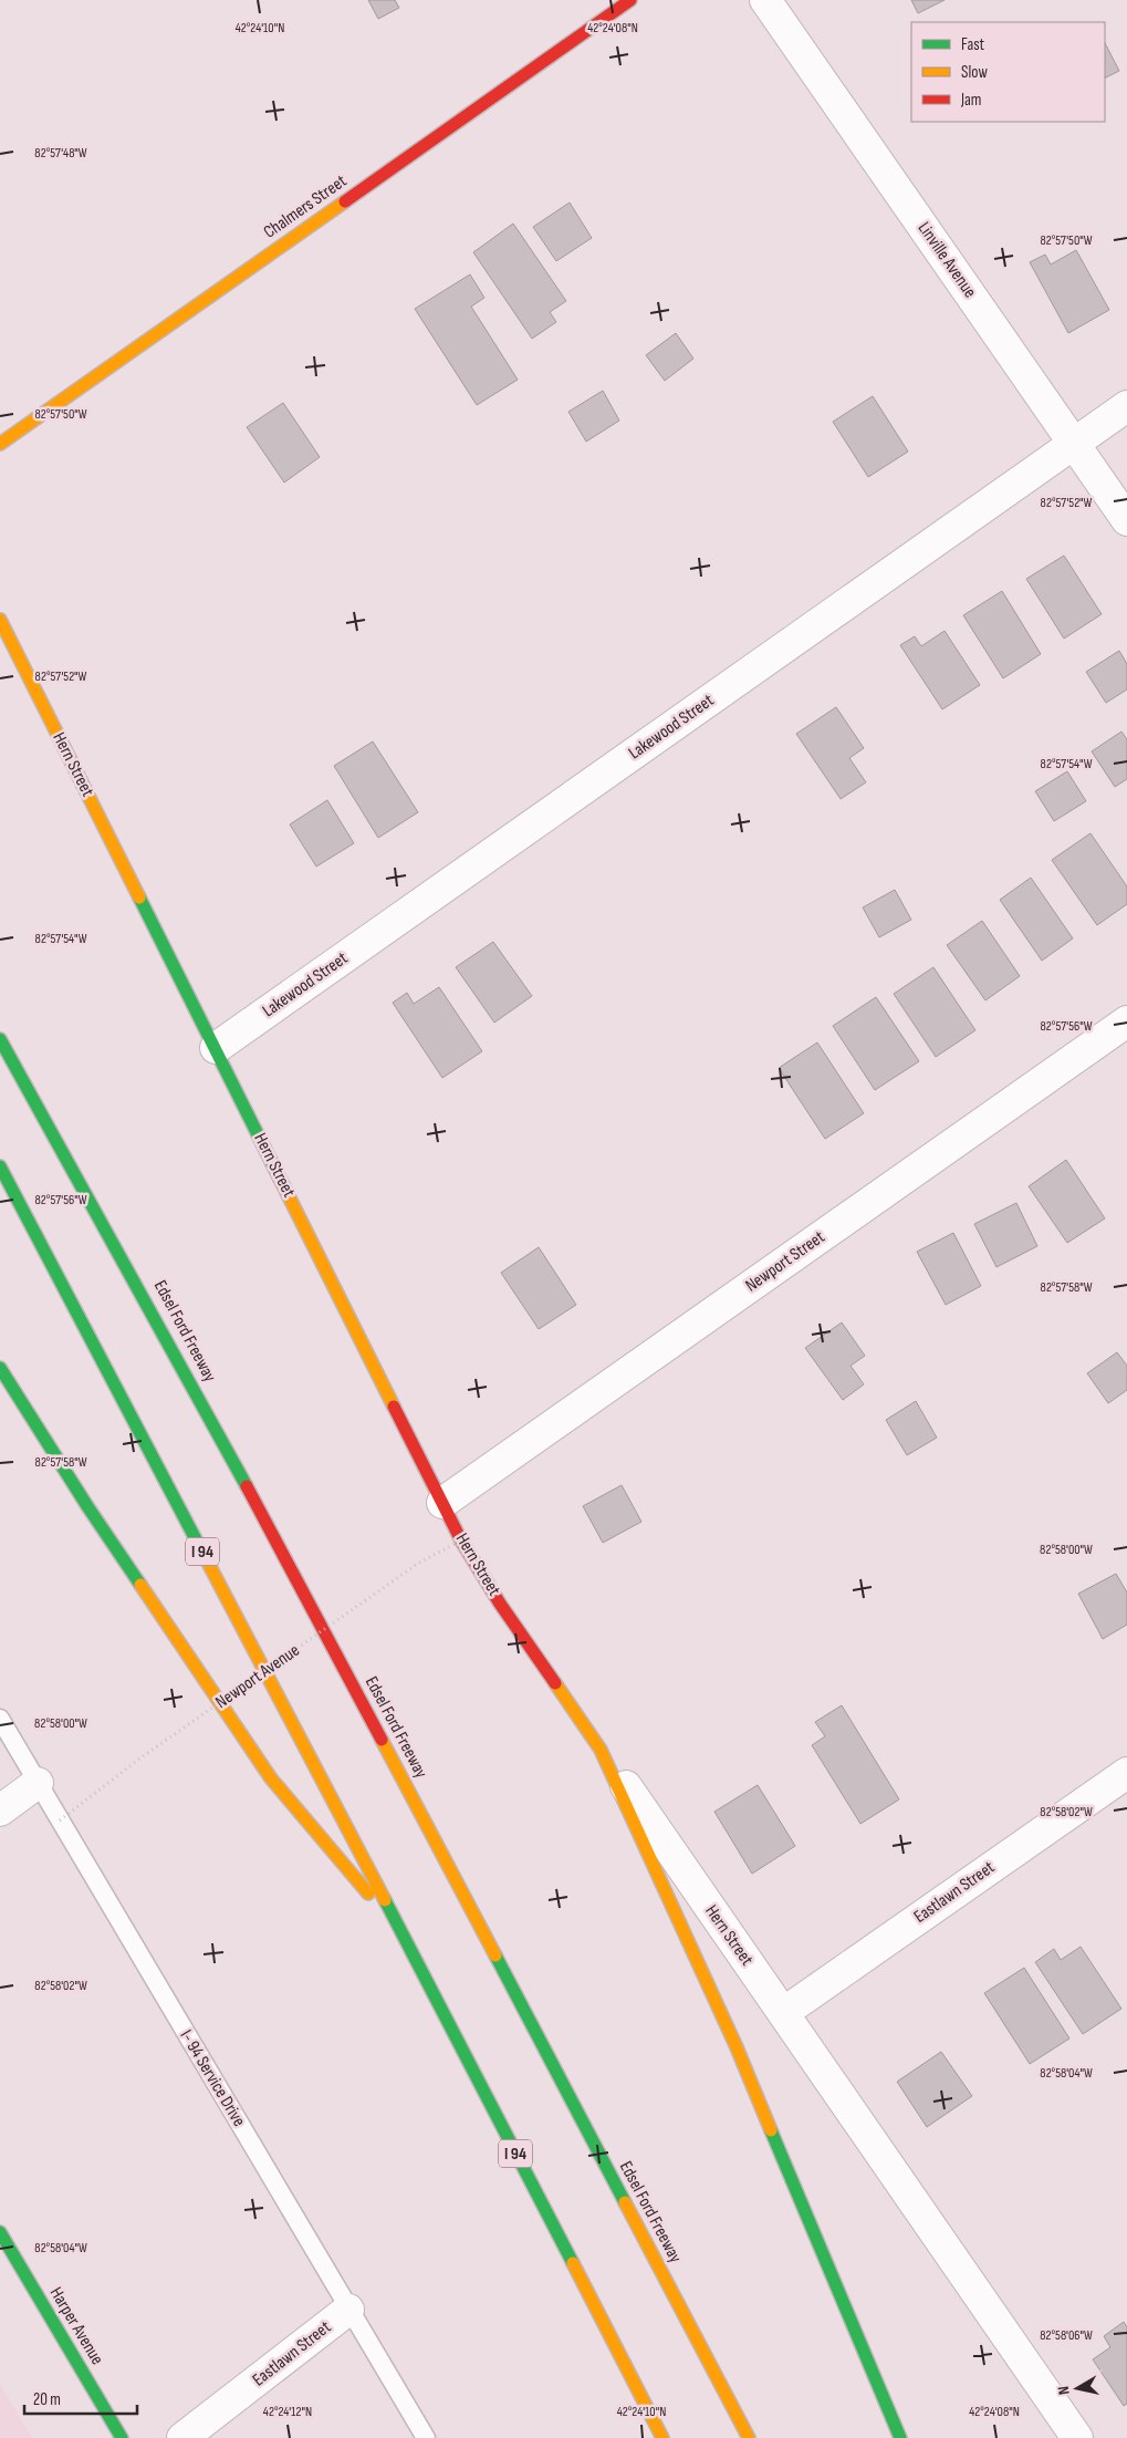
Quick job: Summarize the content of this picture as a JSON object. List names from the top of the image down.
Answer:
{
  "streets": {
    "main road": [
      "Chalmers Street",
      "Hern Street",
      "Edsel Ford Freeway",
      "I 94",
      "Harper Avenue"
    ],
    "street": [
      "Linville Avenue",
      "Lakewood Street",
      "Newport Street",
      "Eastlawn Street"
    ],
    "lane": ["I- 94 Service Drive"],
    "path": ["Newport Avenue"]
  },
  "crossings": [
    ["Linville Avenue", "Lakewood Street"],
    ["Lakewood Street", "Hern Street"],
    ["Hern Street", "Newport Street"],
    ["Hern Street", "Newport Avenue"],
    ["Hern Street", "Eastlawn Street"],
    ["Newport Avenue", "I- 94 Service Drive"],
    ["Eastlawn Street", "I- 94 Service Drive"]
  ],
  "legend": ["Fast", "Slow", "Jam"],
  "scale_bar": "20 m",
  "north": "left",
  "coordinates": [
    "42°24'10\"N",
    "42°24'08\"N",
    "82°57'48\"W",
    "82°57'50\"W",
    "82°57'52\"W",
    "82°57'54\"W",
    "82°57'56\"W",
    "82°57'58\"W",
    "82°58'00\"W",
    "82°58'02\"W",
    "82°58'04\"W",
    "82°58'06\"W",
    "42°24'12\"N"
  ]
}
